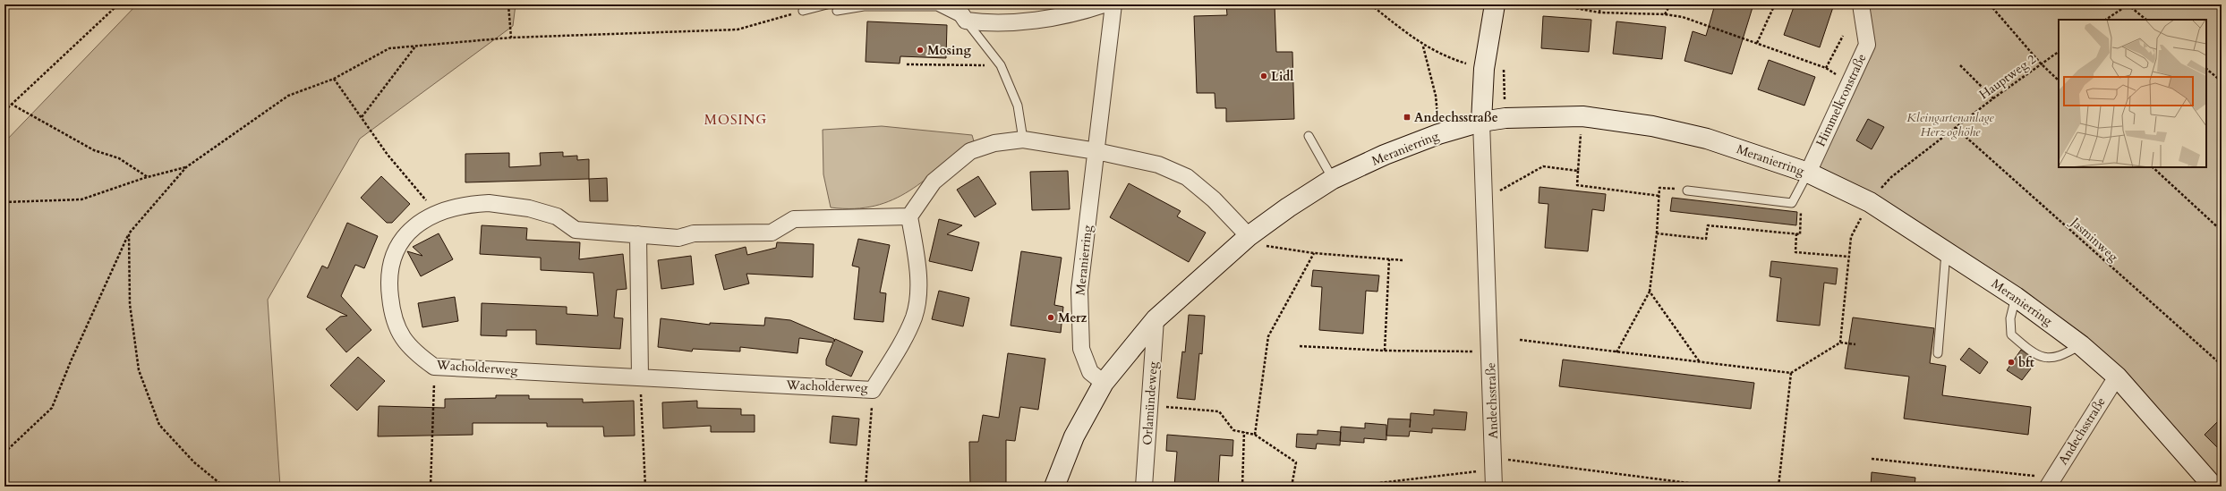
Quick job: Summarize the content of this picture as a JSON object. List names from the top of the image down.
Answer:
{
  "streets": {
    "street": [
      "Himmelkronstraße",
      "Meranierring",
      "Wacholderweg",
      "Andechsstraße",
      "Orlamündeweg"
    ],
    "path": ["Hauptweg 2", "Jasminweg"]
  },
  "crossings": [
    ["Hauptweg 2", "Meranierring"],
    ["Hauptweg 2", "Jasminweg"],
    ["Himmelkronstraße", "Meranierring"],
    ["Meranierring", "Andechsstraße"],
    ["Meranierring", "Orlamündeweg"]
  ],
  "districts": ["MOSING"],
  "parks": ["Kleingartenanlage Herzoghöhe"],
  "places": {
    "other": [
      "Mosing",
      "Lidl",
      "Merz",
      "bft"
    ],
    "transit": ["Andechsstraße"]
  }
}
